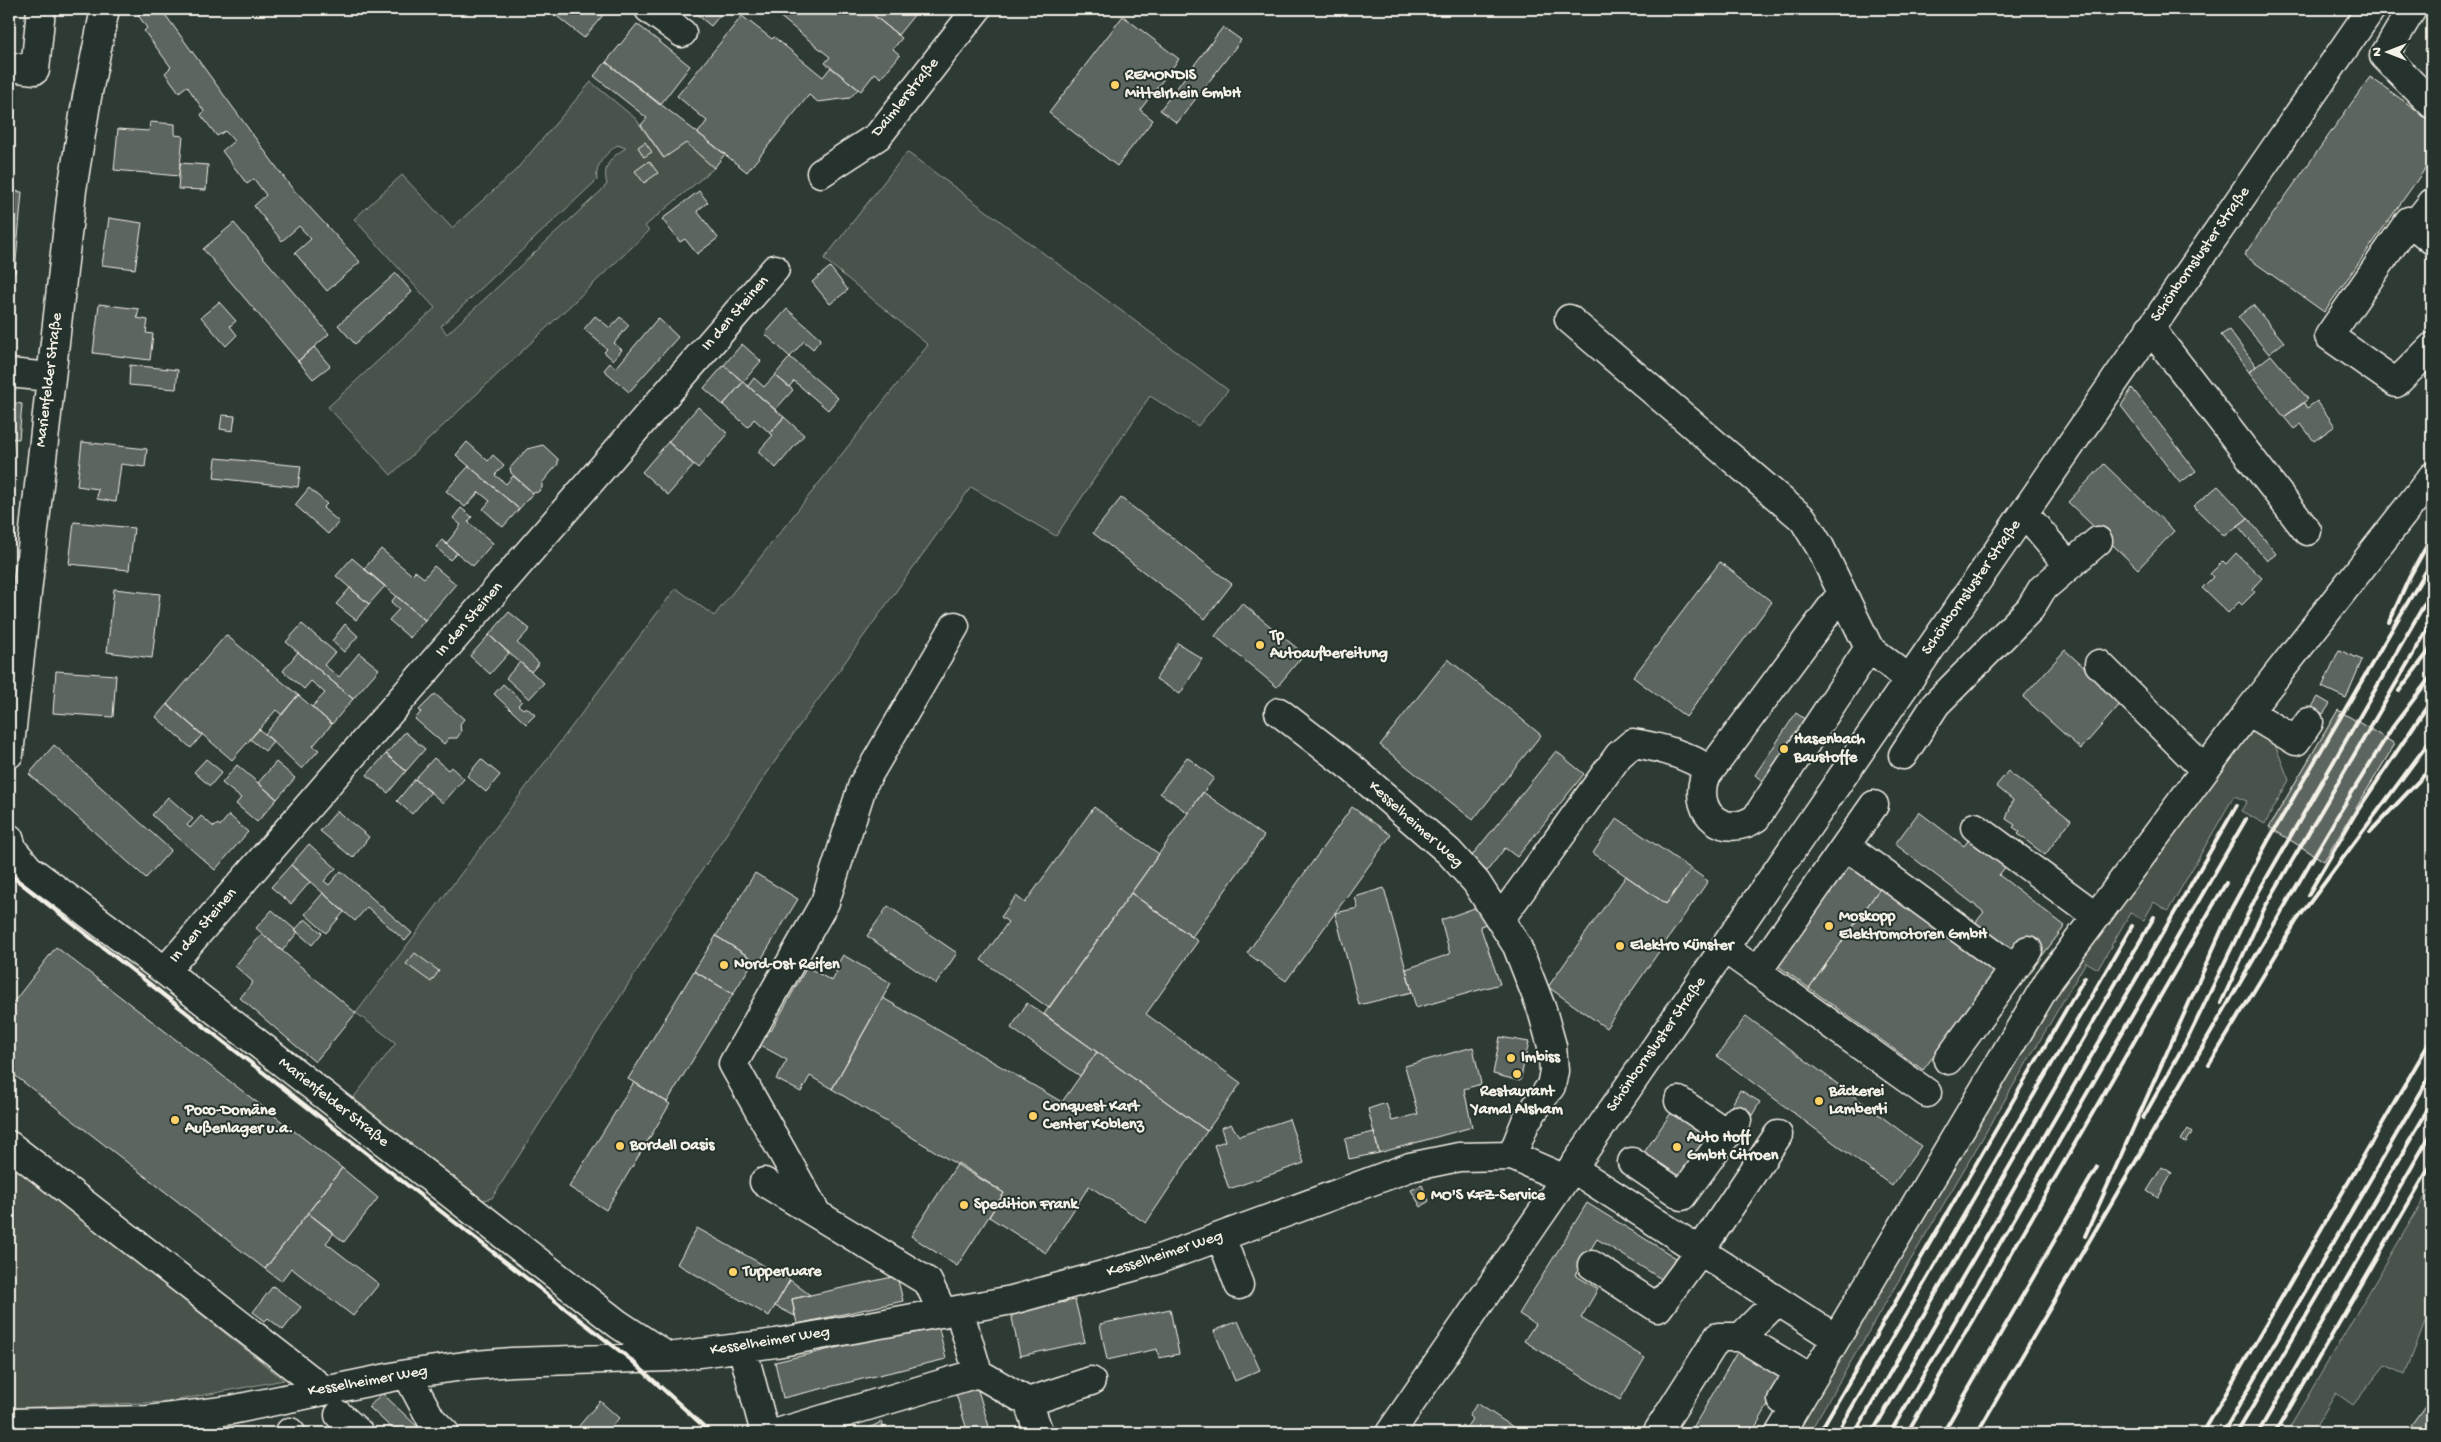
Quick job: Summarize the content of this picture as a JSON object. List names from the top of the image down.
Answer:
{
  "streets": {
    "street": [
      "Daimlerstraße",
      "Schönbornsluster Straße",
      "In den Steinen",
      "Marienfelder Straße",
      "Kesselheimer Weg"
    ]
  },
  "crossings": [
    ["Schönbornsluster Straße", "Kesselheimer Weg"],
    ["In den Steinen", "Marienfelder Straße"],
    ["Marienfelder Straße", "Kesselheimer Weg"]
  ],
  "places": [
    "REMONDIS Mittelrhein GmbH",
    "Tp Autoaufbereitung",
    "Hasenbach Baustoffe",
    "Moskopp Elektromotoren GmbH",
    "Elektro Künster",
    "Nord-Ost Reifen",
    "Imbiss",
    "Restaurant Yamal Alsham",
    "Bäckerei Lamberti",
    "Conquest Kart Center Koblenz",
    "Poco-Domäne Außenlager u.a.",
    "Bordell Oasis",
    "Auto Hoff GmbH Citroen",
    "MO'S KFZ-Service",
    "Spedition Frank",
    "Tupperware"
  ],
  "north": "left"
}
